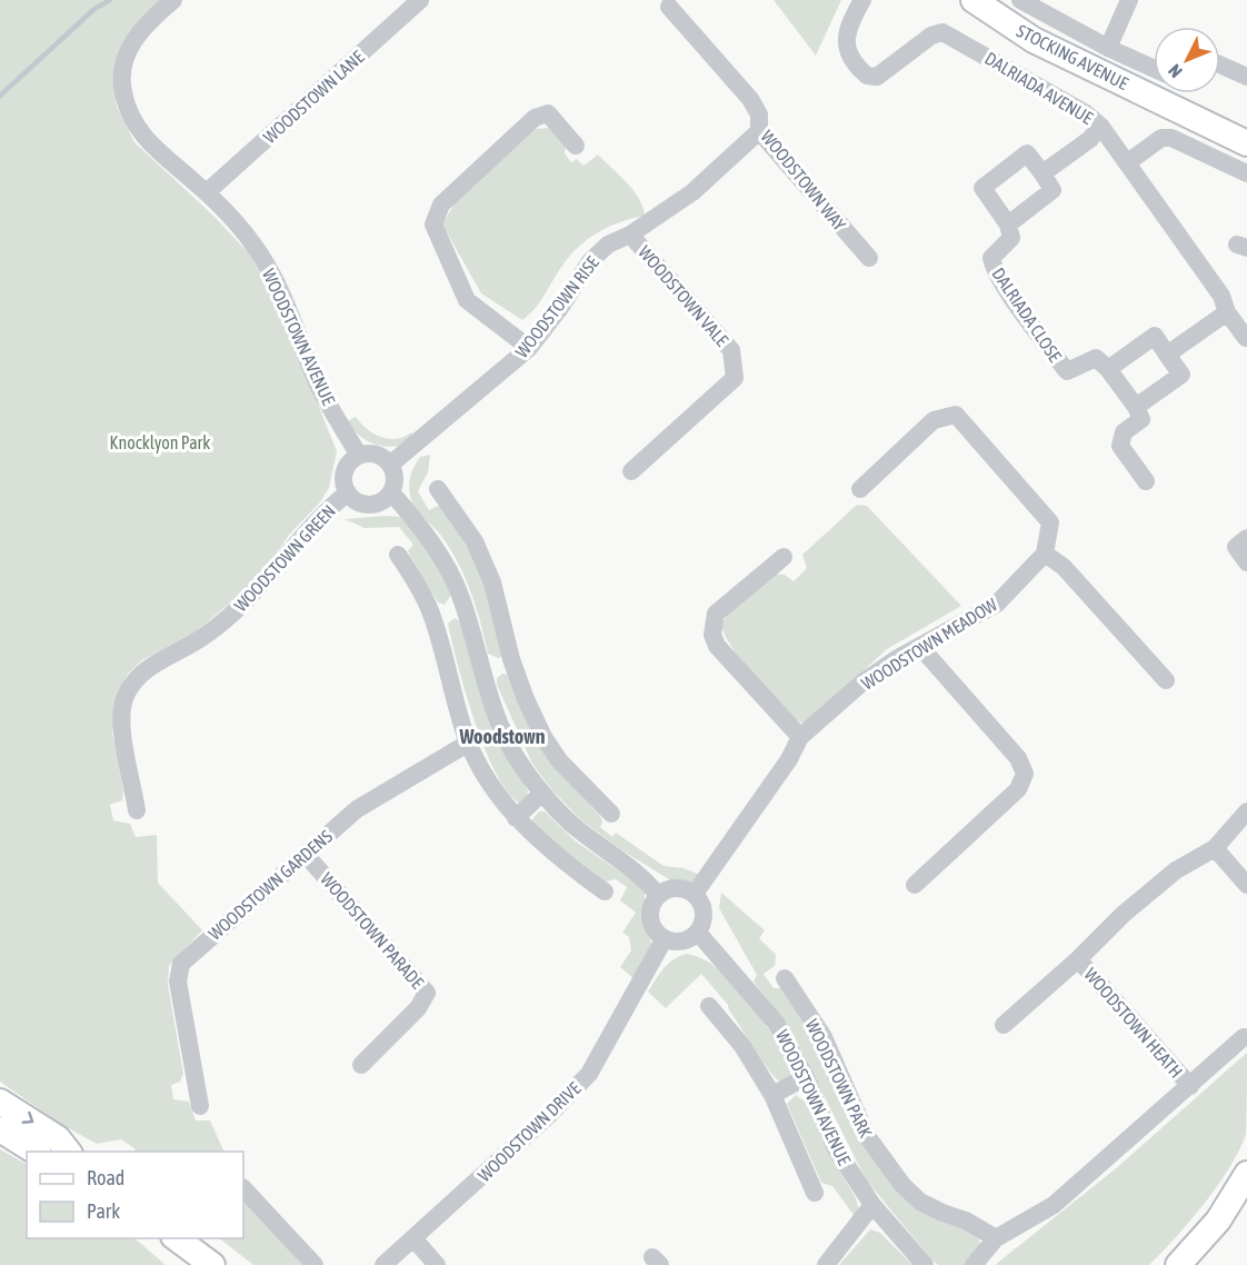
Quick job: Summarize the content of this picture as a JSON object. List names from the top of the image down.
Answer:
{
  "streets": {
    "street": [
      "STOCKING AVENUE",
      "DALRIADA AVENUE",
      "WOODSTOWN LANE",
      "WOODSTOWN WAY",
      "WOODSTOWN VALE",
      "WOODSTOWN RISE",
      "DALRIADA CLOSE",
      "WOODSTOWN AVENUE",
      "WOODSTOWN GREEN",
      "WOODSTOWN MEADOW",
      "WOODSTOWN GARDENS",
      "WOODSTOWN PARADE",
      "WOODSTOWN HEATH",
      "WOODSTOWN PARK",
      "WOODSTOWN DRIVE"
    ]
  },
  "crossings": [
    ["WOODSTOWN LANE", "WOODSTOWN AVENUE"],
    ["WOODSTOWN WAY", "WOODSTOWN RISE"],
    ["WOODSTOWN VALE", "WOODSTOWN RISE"],
    ["WOODSTOWN RISE", "WOODSTOWN AVENUE"],
    ["WOODSTOWN RISE", "WOODSTOWN GREEN"],
    ["WOODSTOWN AVENUE", "WOODSTOWN GREEN"],
    ["WOODSTOWN AVENUE", "WOODSTOWN MEADOW"],
    ["WOODSTOWN AVENUE", "WOODSTOWN DRIVE"],
    ["WOODSTOWN MEADOW", "WOODSTOWN DRIVE"],
    ["WOODSTOWN GARDENS", "WOODSTOWN PARADE"]
  ],
  "districts": ["Woodstown"],
  "parks": ["Knocklyon Park"],
  "legend": ["Road", "Park"],
  "north": "bottom left"
}
